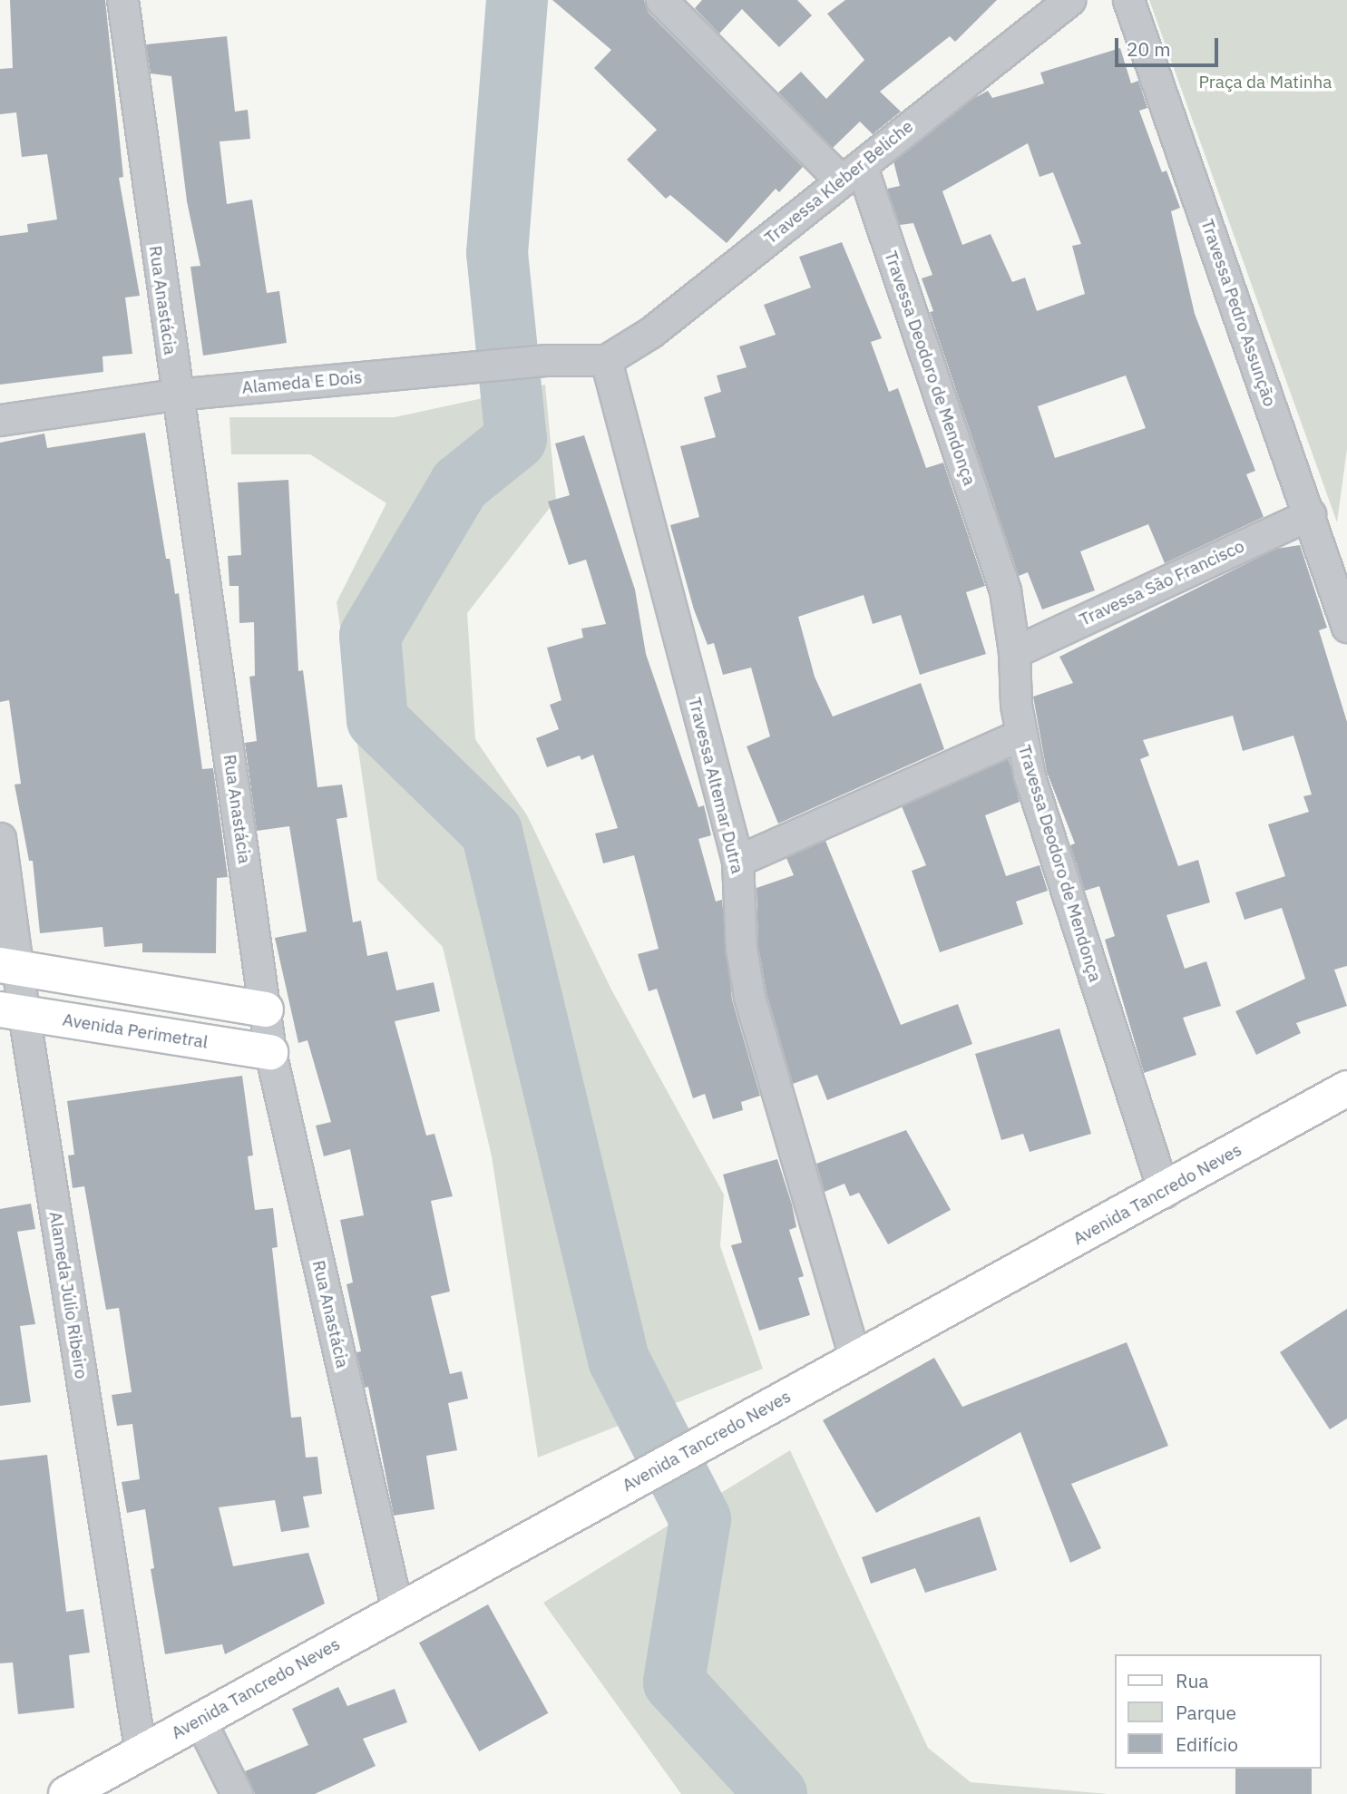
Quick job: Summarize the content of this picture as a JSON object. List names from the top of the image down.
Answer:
{
  "streets": {
    "street": [
      "Travessa Kleber Beliche",
      "Rua Anastácia",
      "Travessa Pedro Assunção",
      "Travessa Deodoro de Mendonça",
      "Alameda E Dois",
      "Travessa São Francisco",
      "Travessa Altemar Dutra",
      "Avenida Perimetral",
      "Avenida Tancredo Neves",
      "Alameda Júlio Ribeiro"
    ]
  },
  "crossings": [
    ["Travessa Kleber Beliche", "Travessa Deodoro de Mendonça"],
    ["Travessa Kleber Beliche", "Alameda E Dois"],
    ["Travessa Kleber Beliche", "Travessa Altemar Dutra"],
    ["Rua Anastácia", "Alameda E Dois"],
    ["Rua Anastácia", "Avenida Perimetral"],
    ["Rua Anastácia", "Avenida Tancredo Neves"],
    ["Travessa Pedro Assunção", "Travessa São Francisco"],
    ["Travessa Deodoro de Mendonça", "Travessa São Francisco"],
    ["Travessa Deodoro de Mendonça", "Avenida Tancredo Neves"],
    ["Alameda E Dois", "Travessa Altemar Dutra"],
    ["Travessa Altemar Dutra", "Avenida Tancredo Neves"],
    ["Avenida Perimetral", "Alameda Júlio Ribeiro"],
    ["Avenida Tancredo Neves", "Alameda Júlio Ribeiro"]
  ],
  "parks": ["Praça da Matinha"],
  "legend": ["Rua", "Parque", "Edifício"],
  "scale_bar": "20 m"
}
